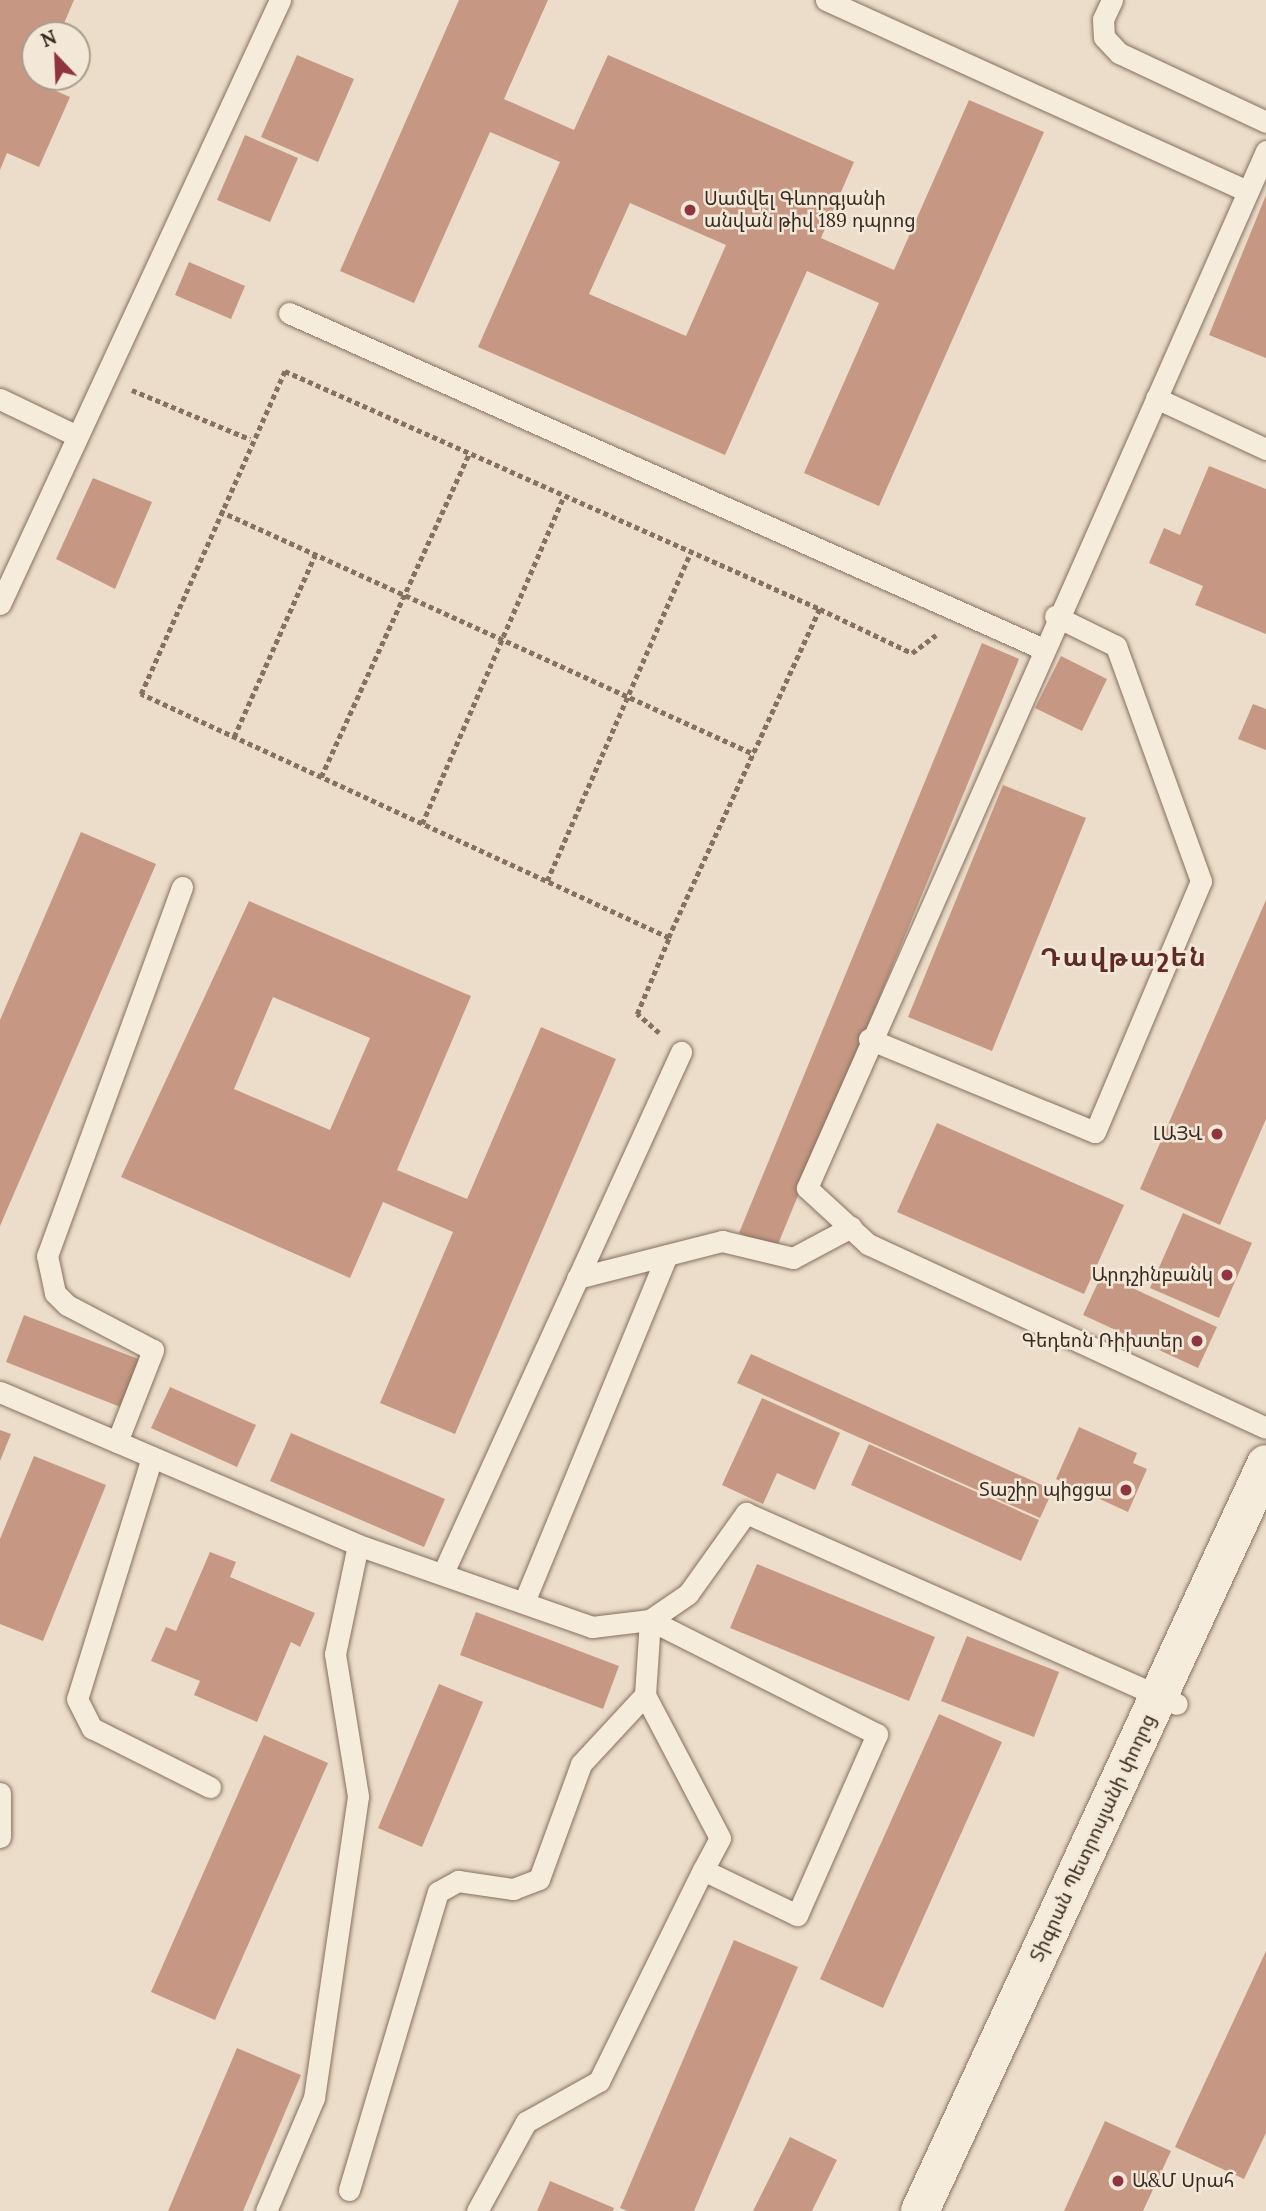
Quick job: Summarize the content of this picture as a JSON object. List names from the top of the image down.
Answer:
{
  "streets": {
    "main road": ["Տիգրան Պետրոսյանի փողոց"]
  },
  "districts": ["Դավթաշեն"],
  "places": [
    "Սամվել Գևորգյանի անվան թիվ 189 դպրոց",
    "ԼԱՅՎ",
    "Արդշինբանկ",
    "Գեդեոն Ռիխտեր",
    "Տաշիր պիցցա",
    "Ա&Մ Սրահ"
  ],
  "north": "top left"
}
